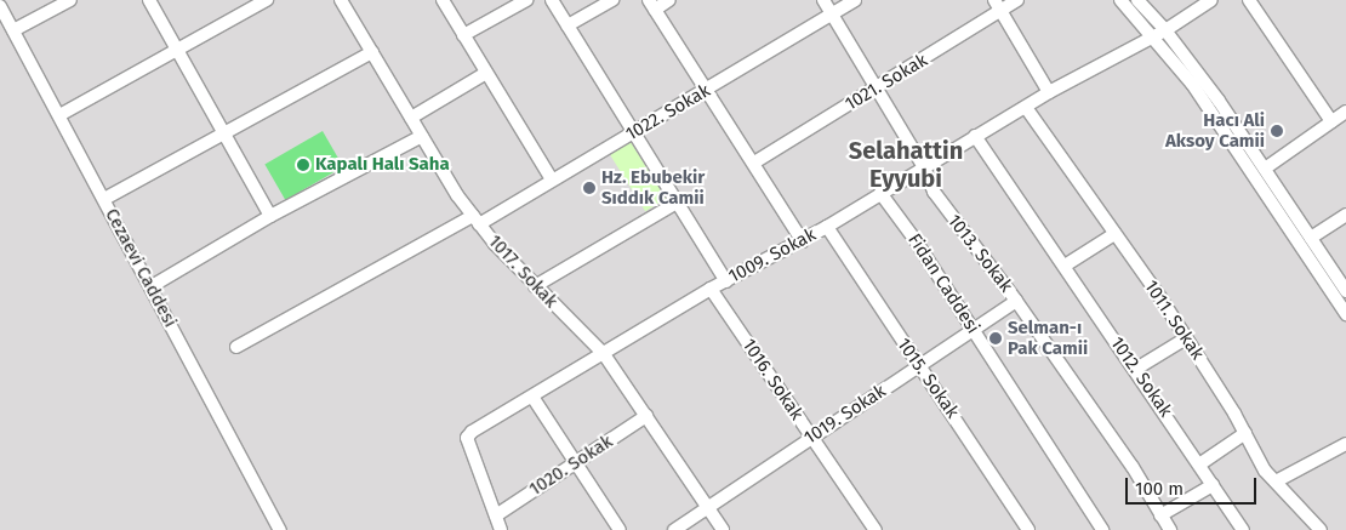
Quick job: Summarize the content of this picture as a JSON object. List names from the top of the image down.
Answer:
{
  "streets": {
    "street": [
      "1021. Sokak",
      "1022. Sokak",
      "1013. Sokak",
      "1009. Sokak",
      "Cezaevi Caddesi",
      "1017. Sokak",
      "Fidan Caddesi",
      "1011. Sokak",
      "1012. Sokak",
      "1015. Sokak",
      "1016. Sokak",
      "1019. Sokak",
      "1020. Sokak"
    ]
  },
  "crossings": [
    ["1021. Sokak", "1013. Sokak"],
    ["1022. Sokak", "1013. Sokak"],
    ["1022. Sokak", "1017. Sokak"],
    ["1013. Sokak", "1009. Sokak"],
    ["1013. Sokak", "1019. Sokak"],
    ["1009. Sokak", "1017. Sokak"],
    ["1009. Sokak", "Fidan Caddesi"],
    ["1009. Sokak", "1011. Sokak"],
    ["1009. Sokak", "1012. Sokak"],
    ["1009. Sokak", "1015. Sokak"],
    ["1009. Sokak", "1016. Sokak"],
    ["1009. Sokak", "1020. Sokak"],
    ["1017. Sokak", "1019. Sokak"],
    ["1017. Sokak", "1020. Sokak"],
    ["Fidan Caddesi", "1019. Sokak"],
    ["1015. Sokak", "1019. Sokak"],
    ["1016. Sokak", "1019. Sokak"]
  ],
  "districts": ["Selahattin Eyyubi"],
  "places": [
    "Hacı Ali Aksoy Camii",
    "Kapalı Halı Saha",
    "Hz. Ebubekir Sıddık Camii",
    "Selman-ı Pak Camii"
  ],
  "scale_bar": "100 m"
}
